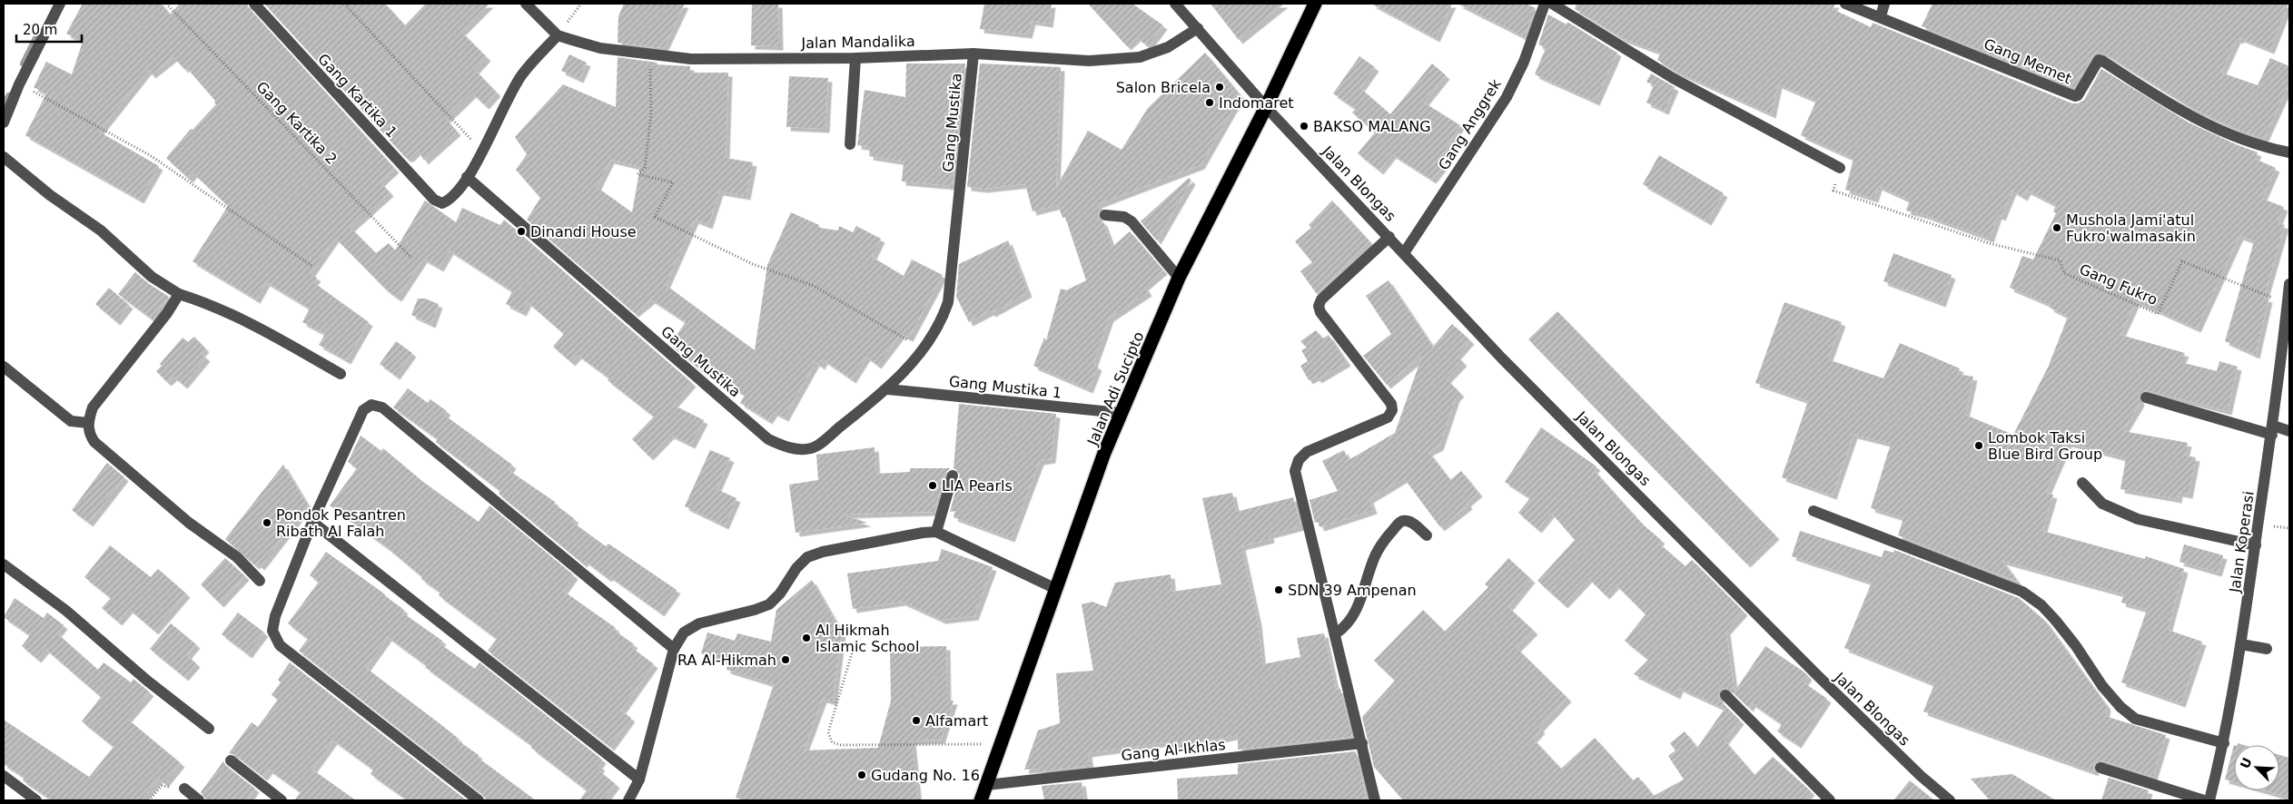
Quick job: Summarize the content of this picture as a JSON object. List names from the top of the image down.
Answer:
{
  "streets": {
    "highway": ["Jalan Adi Sucipto"],
    "street": [
      "Jalan Mandalika",
      "Gang Memet",
      "Gang Kartika 1",
      "Gang Mustika",
      "Gang Anggrek",
      "Jalan Blongas",
      "Gang Mustika 1",
      "Jalan Koperasi",
      "Gang Al-Ikhlas"
    ],
    "path": ["Gang Kartika 2", "Gang Fukro"]
  },
  "crossings": [
    ["Jalan Mandalika", "Gang Mustika"],
    ["Jalan Mandalika", "Jalan Blongas"],
    ["Gang Kartika 1", "Gang Mustika"],
    ["Gang Mustika", "Gang Mustika 1"],
    ["Gang Anggrek", "Jalan Blongas"],
    ["Jalan Blongas", "Jalan Adi Sucipto"],
    ["Gang Fukro", "Jalan Koperasi"],
    ["Gang Mustika 1", "Jalan Adi Sucipto"],
    ["Jalan Adi Sucipto", "Gang Al-Ikhlas"]
  ],
  "places": [
    "Salon Bricela",
    "Indomaret",
    "BAKSO MALANG",
    "Mushola Jami'atul Fukro'walmasakin",
    "Dinandi House",
    "Lombok Taksi Blue Bird Group",
    "LIA Pearls",
    "Pondok Pesantren Ribath Al Falah",
    "SDN 39 Ampenan",
    "Al Hikmah Islamic School",
    "RA Al-Hikmah",
    "Alfamart",
    "Gudang No. 16"
  ],
  "scale_bar": "20 m",
  "north": "top left"
}
